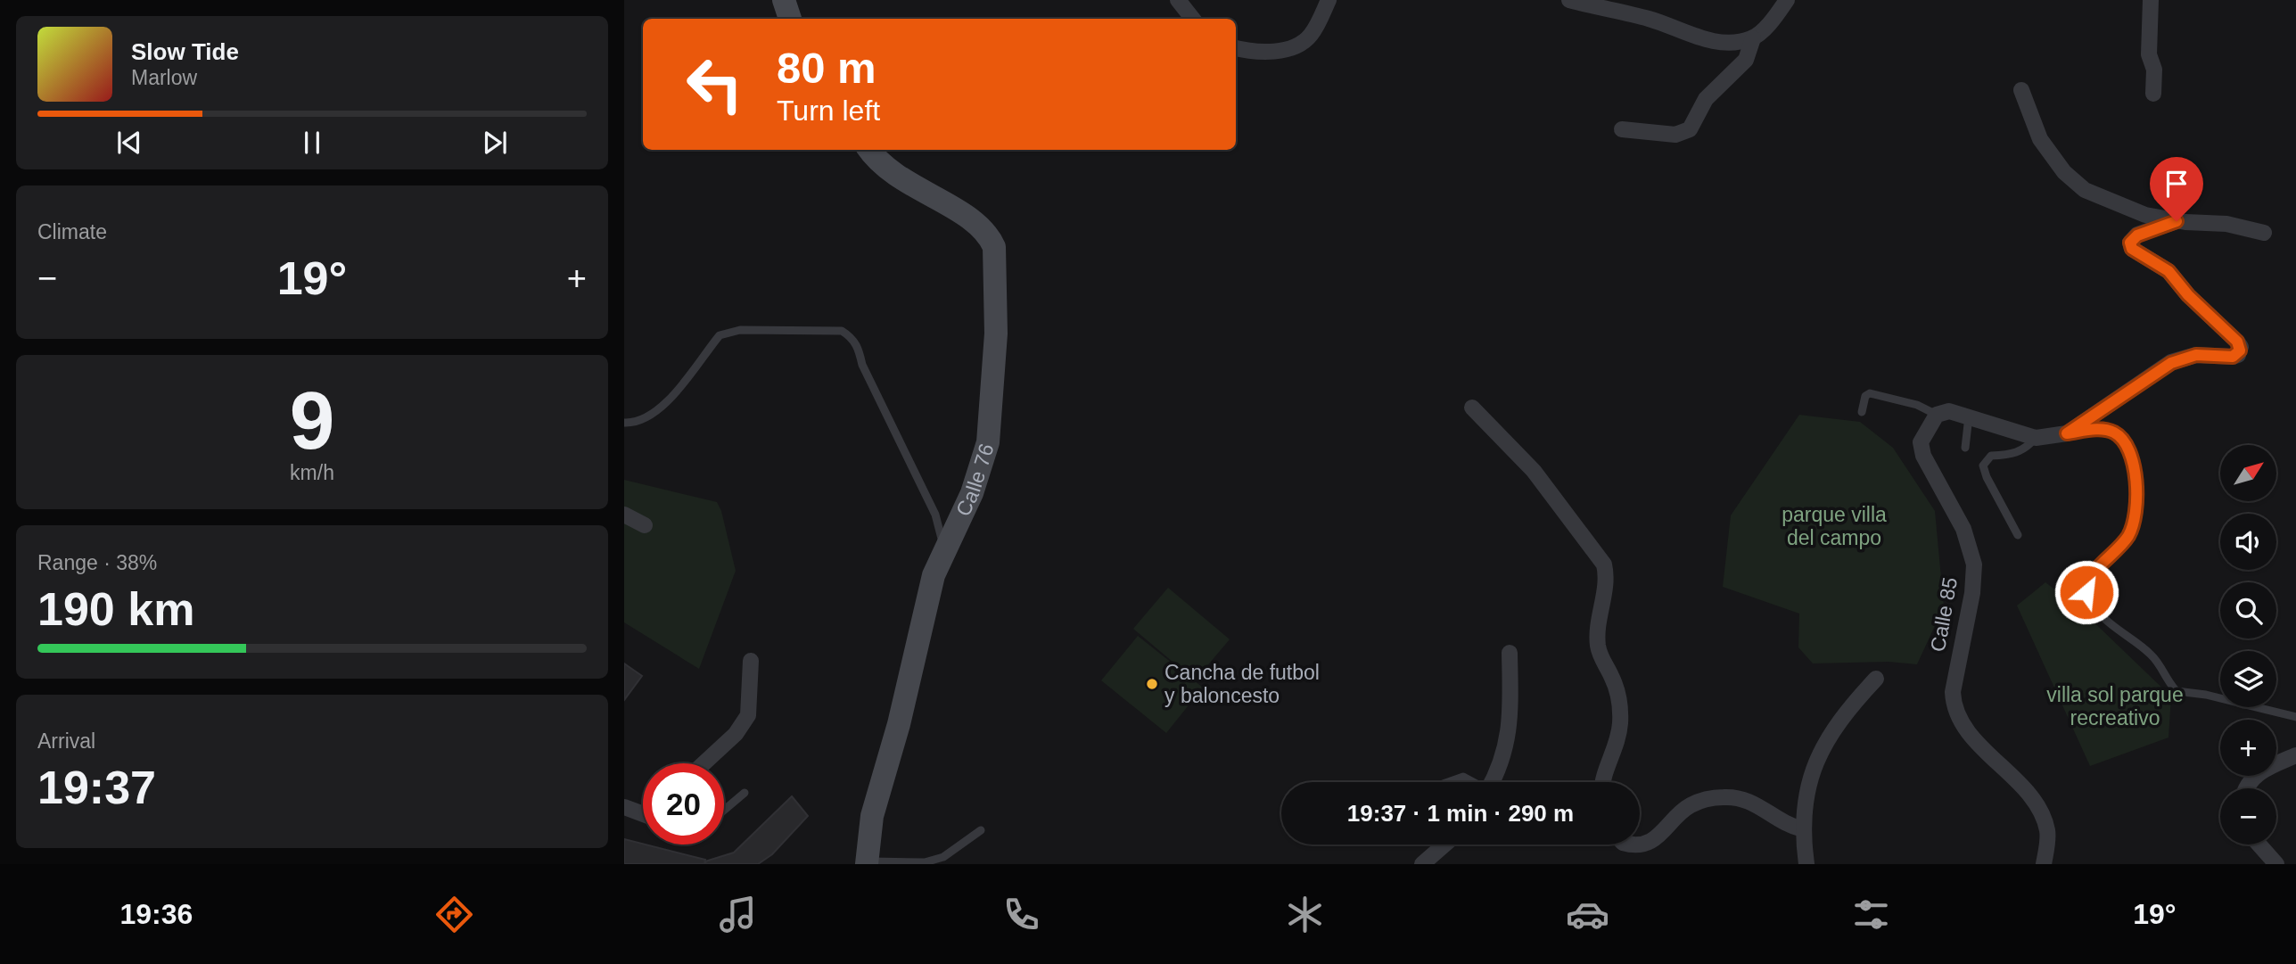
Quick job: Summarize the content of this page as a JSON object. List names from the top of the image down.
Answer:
{
  "streets": {
    "street": ["Calle 76", "Calle 85"]
  },
  "parks": ["parque villa del campo", "villa sol parque recreativo"],
  "places": ["Cancha de futbol y baloncesto"],
  "north": "top right",
  "page": {
    "turn": ["80 m", "Turn left"],
    "song": ["Slow Tide", "Marlow"],
    "tile": [
      "Climate",
      ["9", "km/h"],
      ["Range · 38%", "190 km"],
      ["Arrival", "19:37"]
    ],
    "heat": ["−", "19°", "+"],
    "map_buttons": ["+", "−"],
    "limit": "20",
    "trip": "19:37 · 1 min · 290 m",
    "tabs": ["19:36", "19°"]
  }
}
